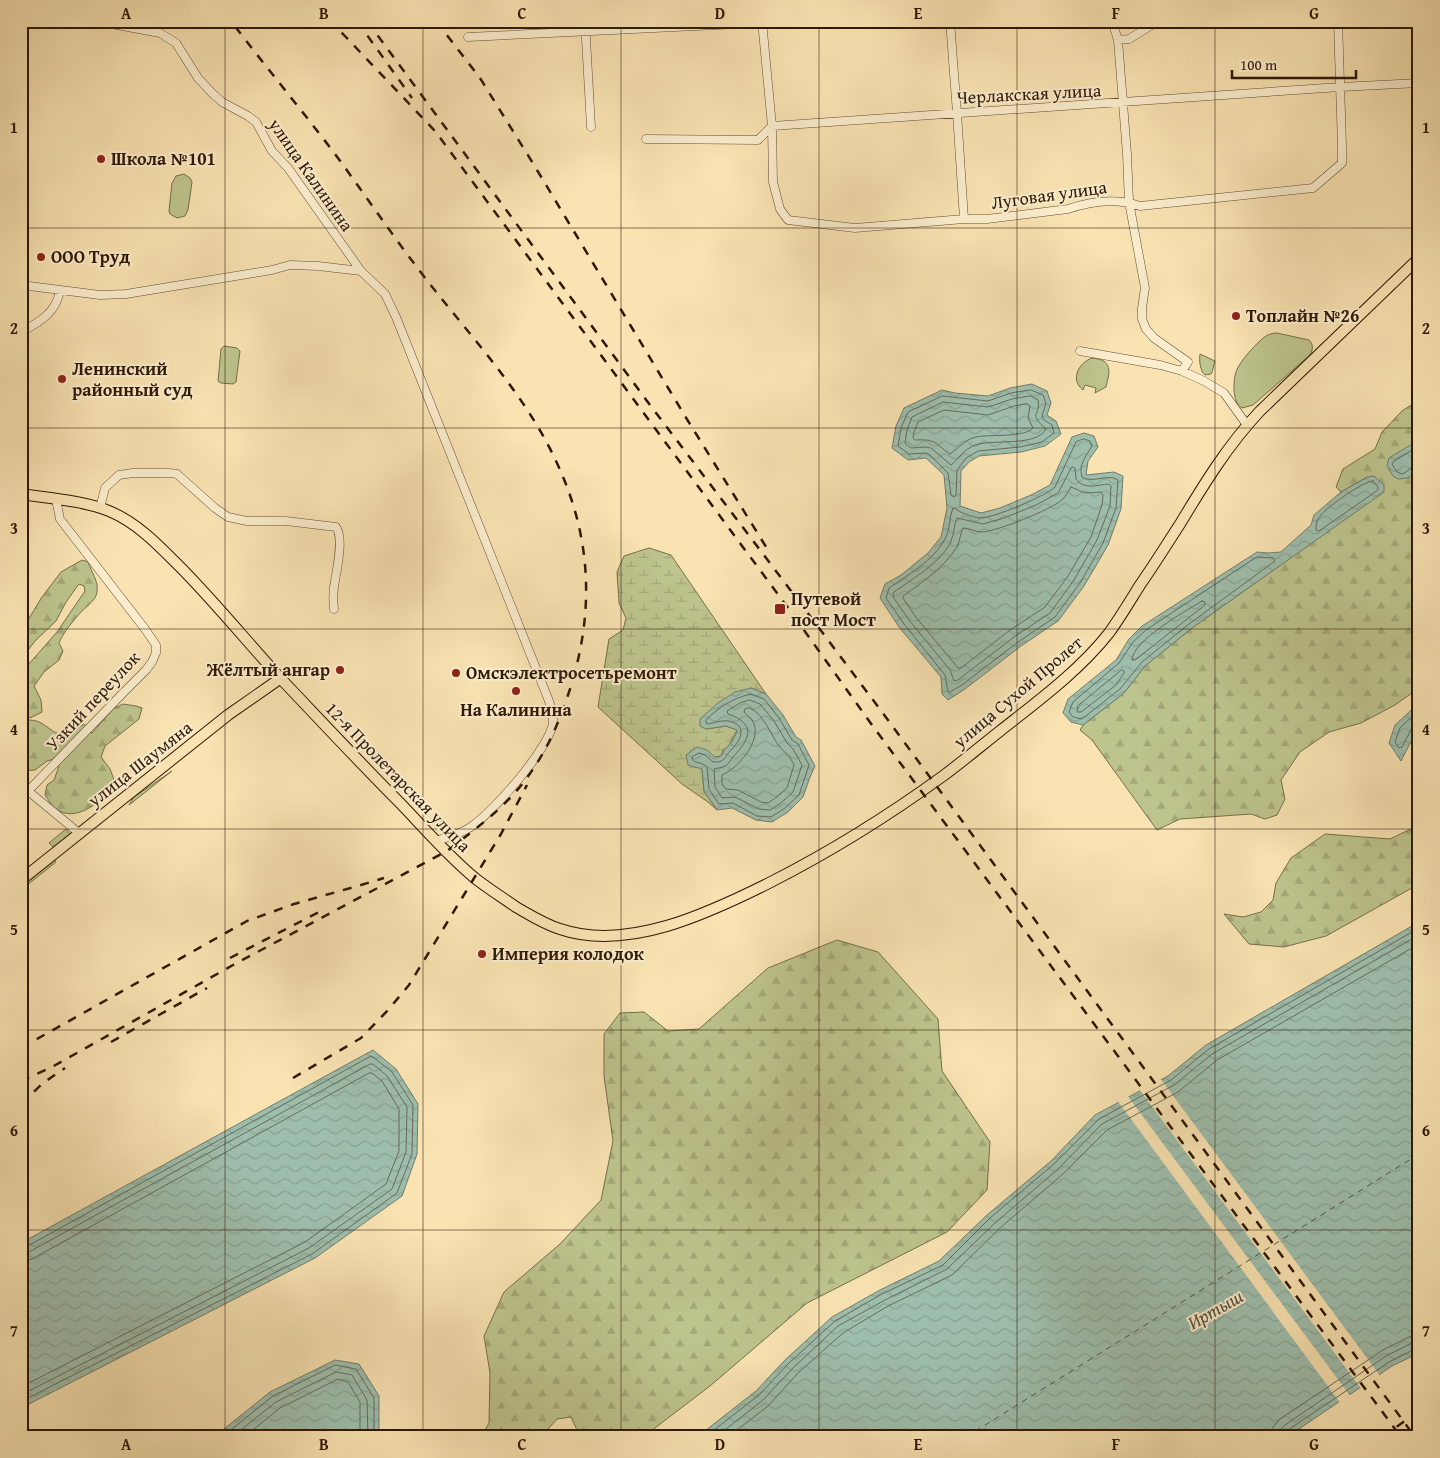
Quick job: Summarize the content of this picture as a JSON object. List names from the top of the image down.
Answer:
{
  "streets": {
    "main road": ["улица Сухой Пролет", "улица Шаумяна", "12-я Пролетарская улица"],
    "street": [
      "Черлакская улица",
      "улица Калинина",
      "Луговая улица",
      "Узкий переулок"
    ]
  },
  "crossings": [
    ["Черлакская улица", "Луговая улица"],
    ["улица Калинина", "12-я Пролетарская улица"],
    ["улица Сухой Пролет", "12-я Пролетарская улица"],
    ["Узкий переулок", "улица Шаумяна"],
    ["Узкий переулок", "12-я Пролетарская улица"],
    ["улица Шаумяна", "12-я Пролетарская улица"]
  ],
  "water": ["Иртыш"],
  "places": {
    "other": [
      "Школа №101",
      "ООО Труд",
      "Топлайн №26",
      "Ленинский районный суд",
      "Жёлтый ангар",
      "Омскэлектросетьремонт",
      "На Калинина",
      "Империя колодок"
    ],
    "transit": ["Путевой пост Мост"]
  },
  "scale_bar": "100 m",
  "grid": {
    "columns": [
      "A",
      "B",
      "C",
      "D",
      "E",
      "F",
      "G"
    ],
    "rows": [
      "1",
      "2",
      "3",
      "4",
      "5",
      "6",
      "7"
    ]
  }
}
